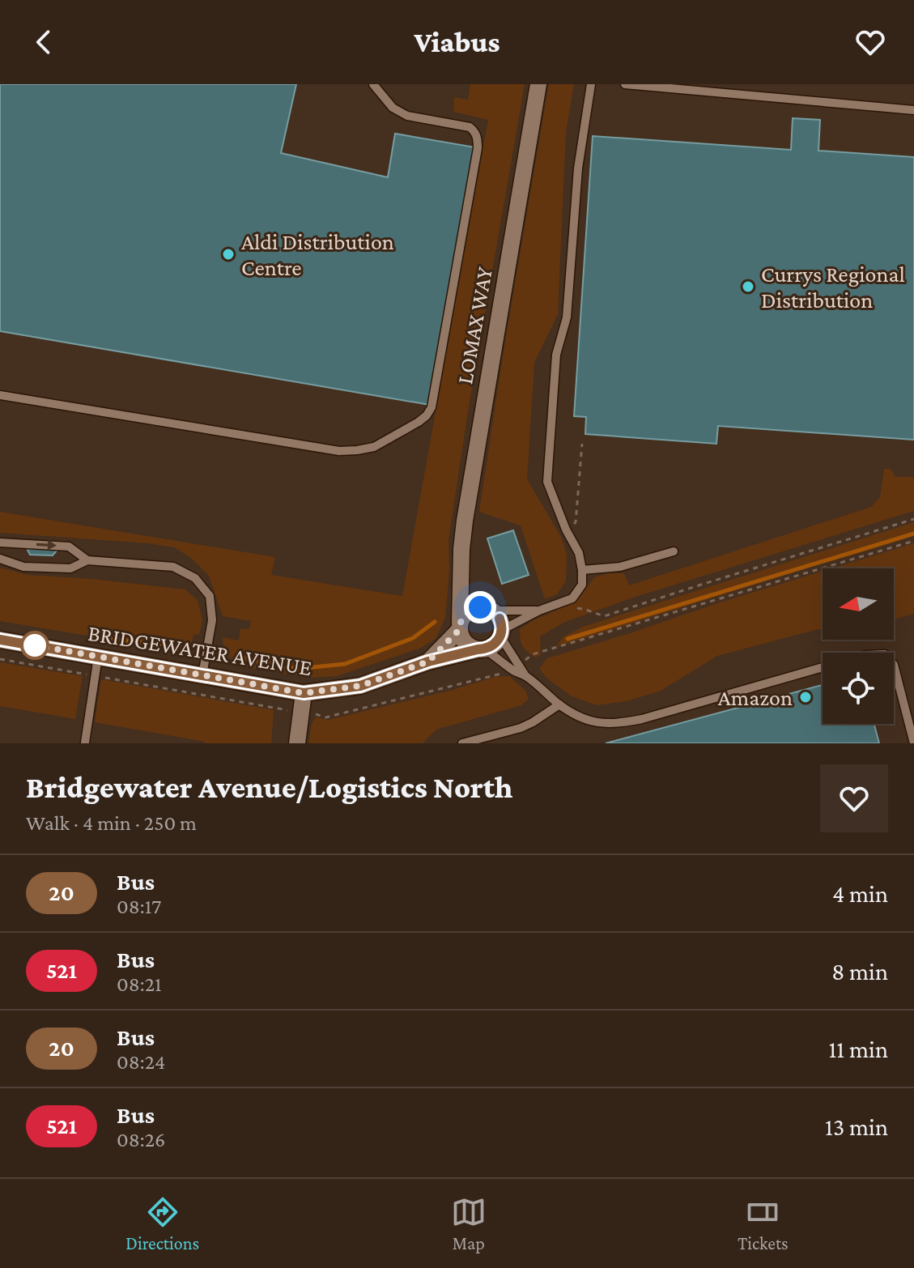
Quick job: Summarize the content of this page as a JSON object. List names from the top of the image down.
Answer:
{
  "streets": {
    "street": ["LOMAX WAY", "BRIDGEWATER AVENUE"]
  },
  "crossings": [
    ["LOMAX WAY", "BRIDGEWATER AVENUE"]
  ],
  "places": ["Aldi Distribution Centre", "Currys Regional Distribution", "Amazon"],
  "lines": ["bus line 20"],
  "north": "left",
  "page": {
    "header": "Viabus",
    "heading": ["Bridgewater Avenue/Logistics North", "Walk · 4 min · 250 m"],
    "list": [
      {
        "mark": "20",
        "name": "Bus",
        "note": "08:17",
        "value": "4 min"
      },
      {
        "mark": "521",
        "name": "Bus",
        "note": "08:21",
        "value": "8 min"
      },
      {
        "mark": "20",
        "name": "Bus",
        "note": "08:24",
        "value": "11 min"
      },
      {
        "mark": "521",
        "name": "Bus",
        "note": "08:26",
        "value": "13 min"
      }
    ],
    "tabs": ["Directions", "Map", "Tickets"]
  }
}
